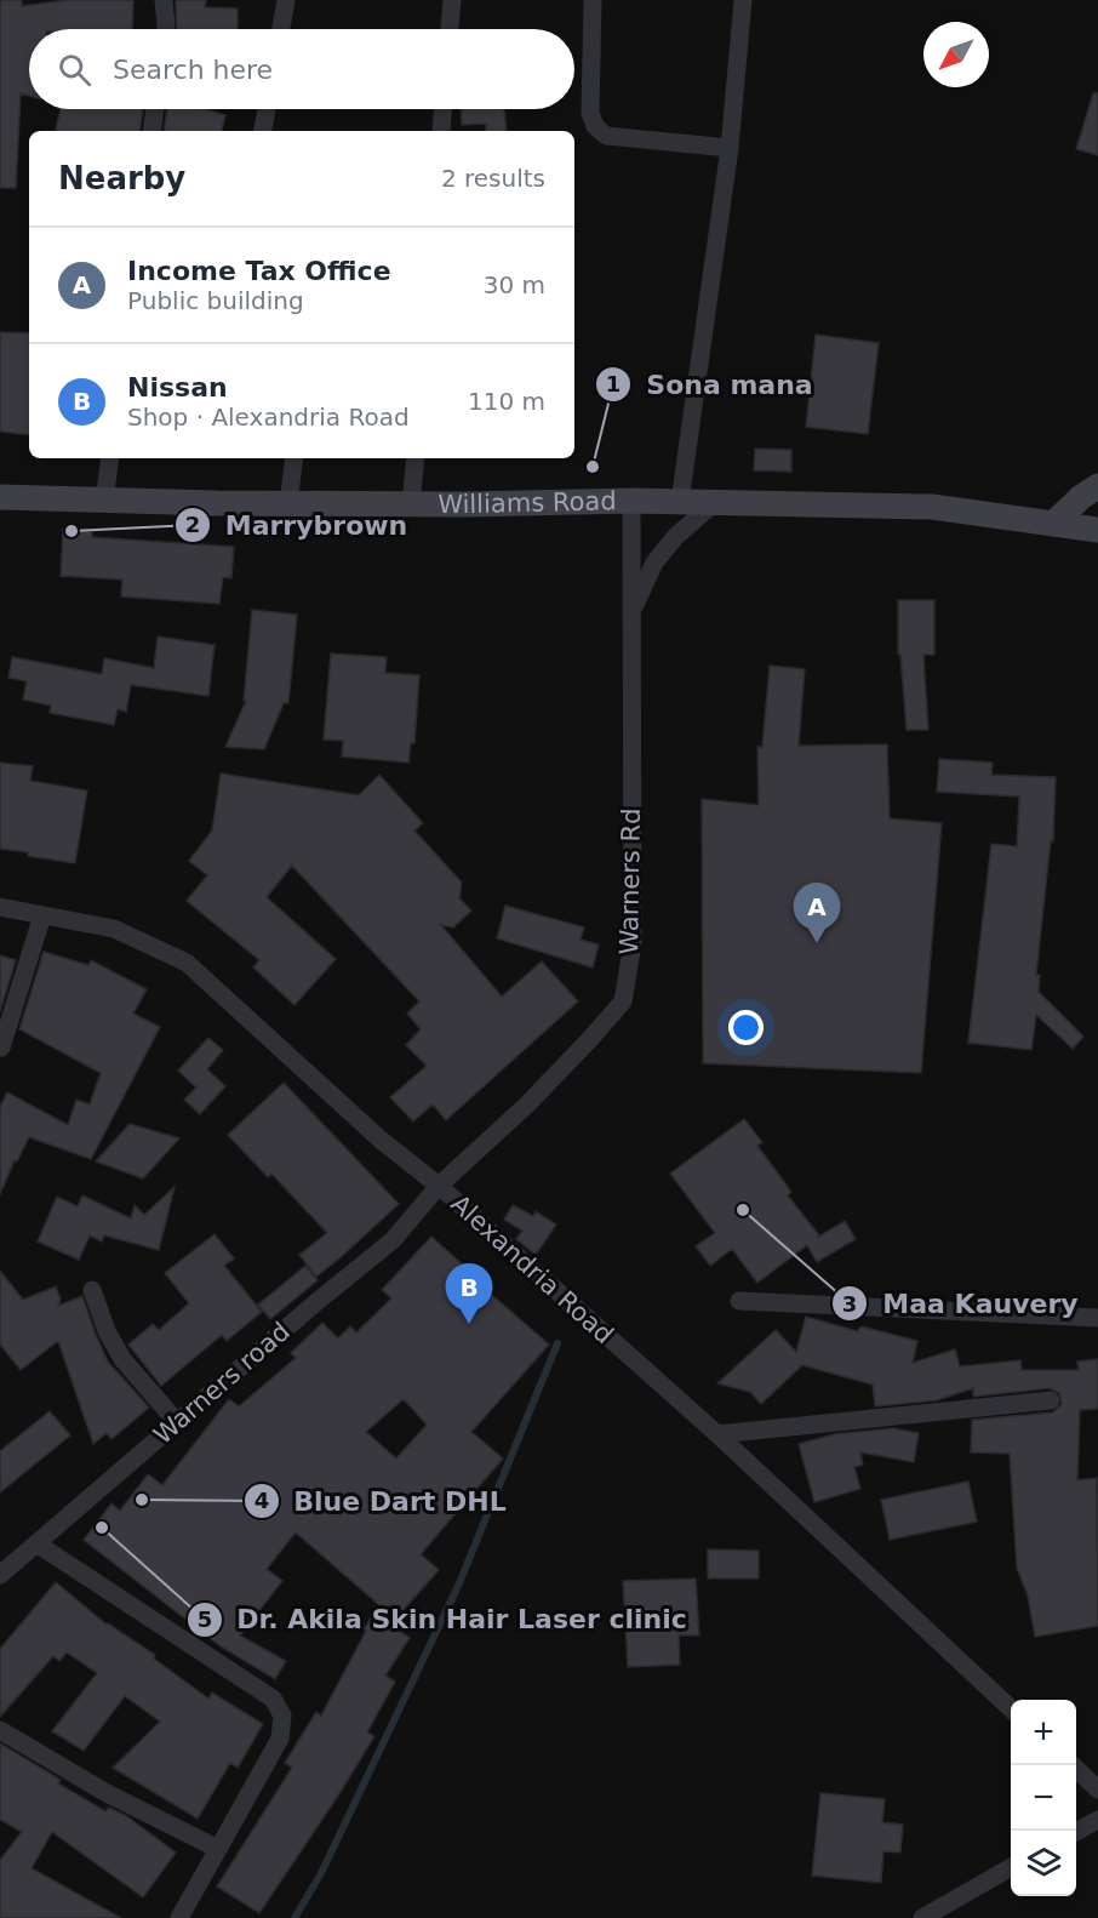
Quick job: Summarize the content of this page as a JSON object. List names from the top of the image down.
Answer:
{
  "streets": {
    "street": [
      "Williams Road",
      "Warners Rd",
      "Alexandria Road",
      "Warners road"
    ]
  },
  "crossings": [
    ["Williams Road", "Warners Rd"],
    ["Warners Rd", "Alexandria Road"],
    ["Warners Rd", "Warners road"],
    ["Alexandria Road", "Warners road"]
  ],
  "places": [
    "Sona mana",
    "Marrybrown",
    "Maa Kauvery",
    "Blue Dart DHL",
    "Dr. Akila Skin Hair Laser clinic"
  ],
  "north": "bottom left",
  "page": {
    "search": "Search here",
    "heading": ["Nearby", "2 results"],
    "list": [
      {
        "mark": "A",
        "name": "Income Tax Office",
        "note": "Public building",
        "value": "30 m"
      },
      {
        "mark": "B",
        "name": "Nissan",
        "note": "Shop · Alexandria Road",
        "value": "110 m"
      }
    ],
    "pins": ["A", "B"],
    "map_buttons": ["+", "−"]
  }
}
